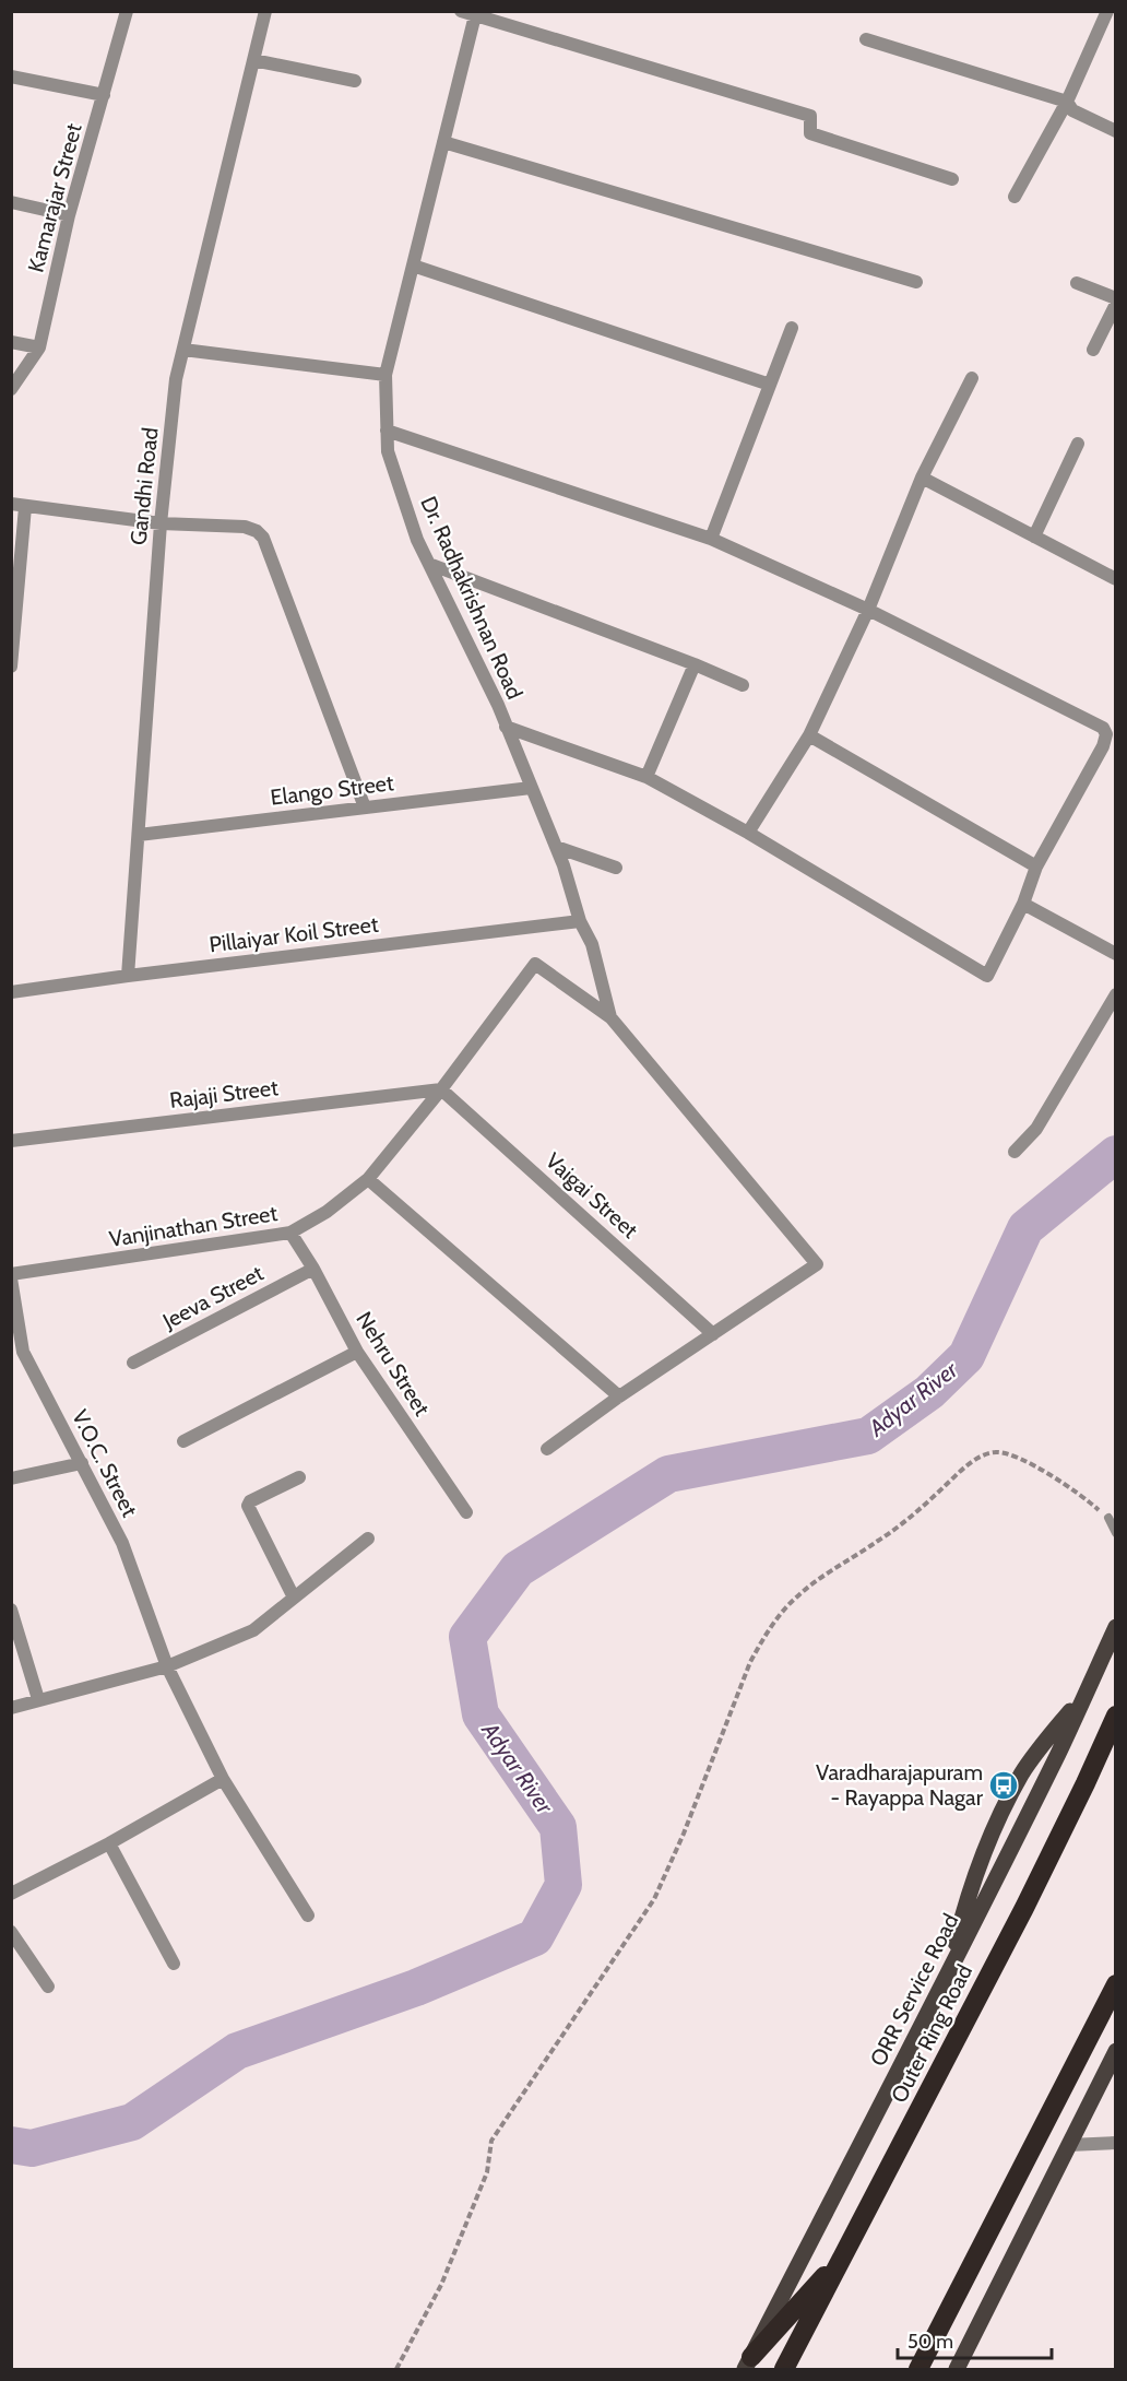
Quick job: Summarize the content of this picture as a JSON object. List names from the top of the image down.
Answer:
{
  "streets": {
    "highway": ["Outer Ring Road"],
    "main road": ["ORR Service Road"],
    "street": [
      "Kamarajar Street",
      "Gandhi Road",
      "Dr. Radhakrishnan Road",
      "Elango Street",
      "Pillaiyar Koil Street",
      "Rajaji Street",
      "Vaigai Street",
      "Vanjinathan Street",
      "Jeeva Street",
      "Nehru Street",
      "V.O.C. Street"
    ]
  },
  "crossings": [
    ["Gandhi Road", "Elango Street"],
    ["Gandhi Road", "Pillaiyar Koil Street"],
    ["Dr. Radhakrishnan Road", "Elango Street"],
    ["Dr. Radhakrishnan Road", "Pillaiyar Koil Street"],
    ["Dr. Radhakrishnan Road", "Vanjinathan Street"],
    ["Rajaji Street", "Vaigai Street"],
    ["Rajaji Street", "Vanjinathan Street"],
    ["Vaigai Street", "Vanjinathan Street"],
    ["Vanjinathan Street", "Nehru Street"],
    ["Vanjinathan Street", "V.O.C. Street"],
    ["Jeeva Street", "Nehru Street"]
  ],
  "water": ["Adyar River"],
  "places": {
    "bus stop": ["Varadharajapuram - Rayappa Nagar"]
  },
  "scale_bar": "50 m"
}
